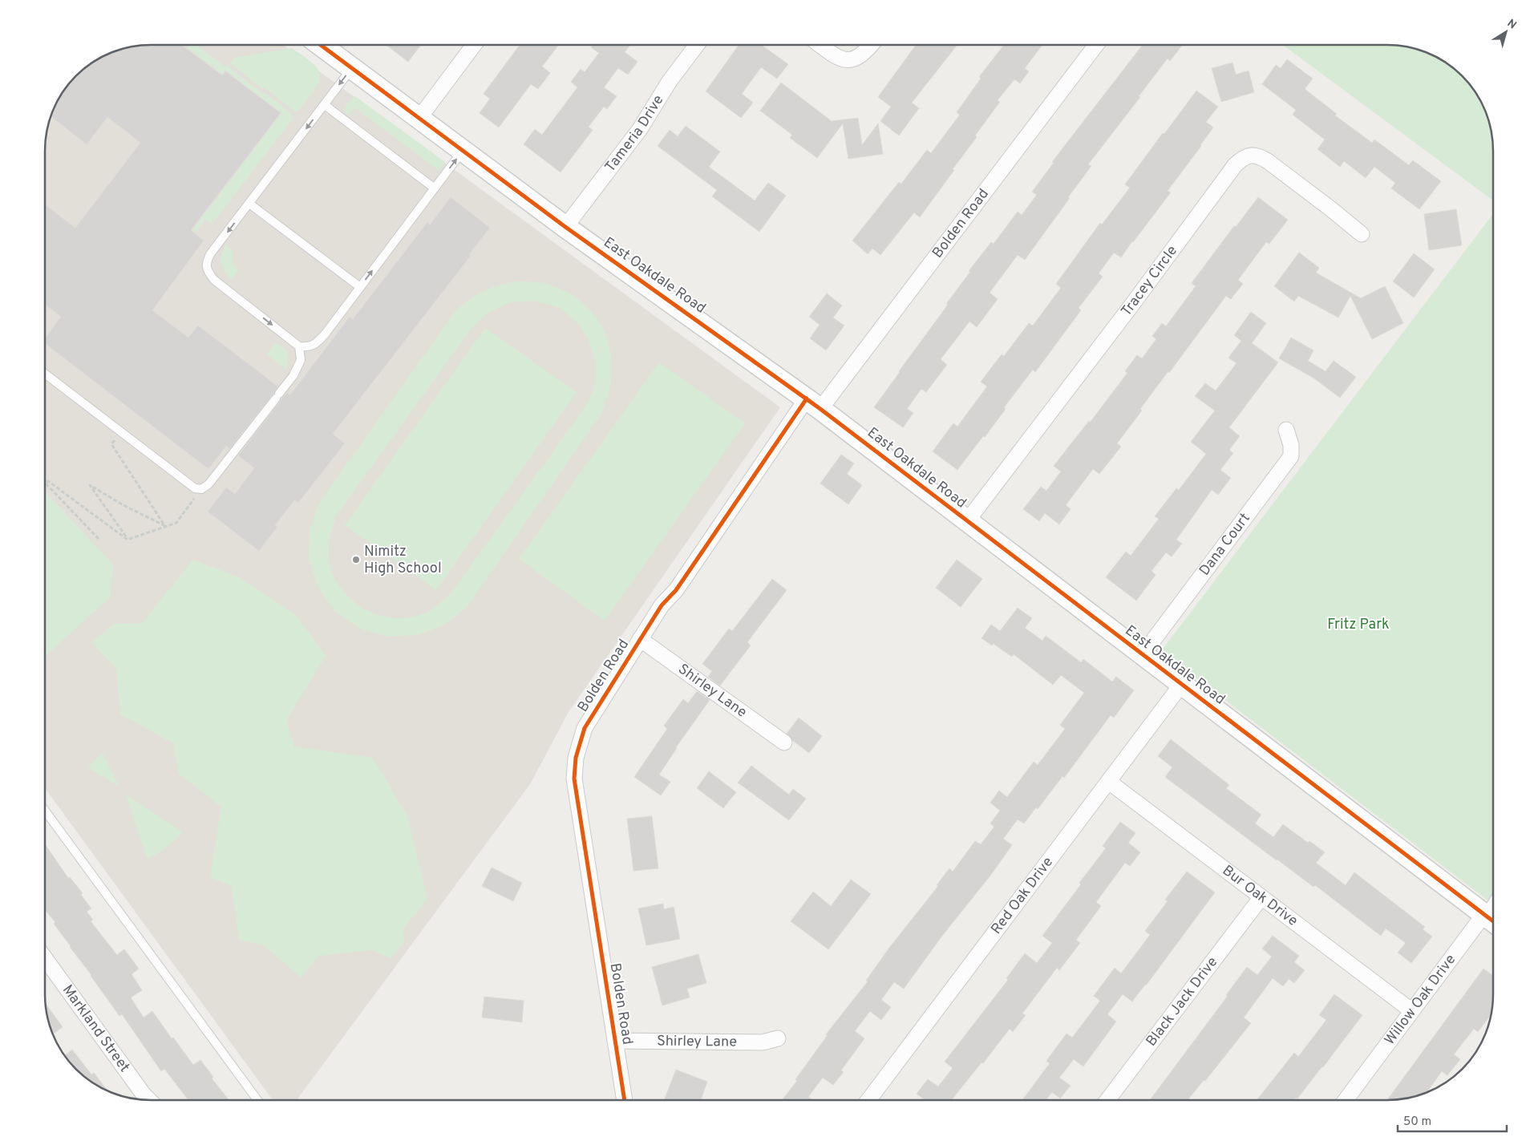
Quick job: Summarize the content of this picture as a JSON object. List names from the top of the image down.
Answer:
{
  "streets": {
    "street": [
      "Tameria Drive",
      "Bolden Road",
      "East Oakdale Road",
      "Tracey Circle",
      "Dana Court",
      "Shirley Lane",
      "Red Oak Drive",
      "Bur Oak Drive",
      "Willow Oak Drive",
      "Black Jack Drive",
      "Markland Street"
    ]
  },
  "crossings": [
    ["Tameria Drive", "East Oakdale Road"],
    ["Bolden Road", "East Oakdale Road"],
    ["Bolden Road", "Shirley Lane"],
    ["East Oakdale Road", "Tracey Circle"],
    ["East Oakdale Road", "Dana Court"],
    ["East Oakdale Road", "Red Oak Drive"],
    ["East Oakdale Road", "Willow Oak Drive"],
    ["Red Oak Drive", "Bur Oak Drive"],
    ["Bur Oak Drive", "Willow Oak Drive"],
    ["Bur Oak Drive", "Black Jack Drive"]
  ],
  "parks": ["Fritz Park"],
  "places": ["Nimitz High School"],
  "scale_bar": "50 m",
  "north": "top right"
}
